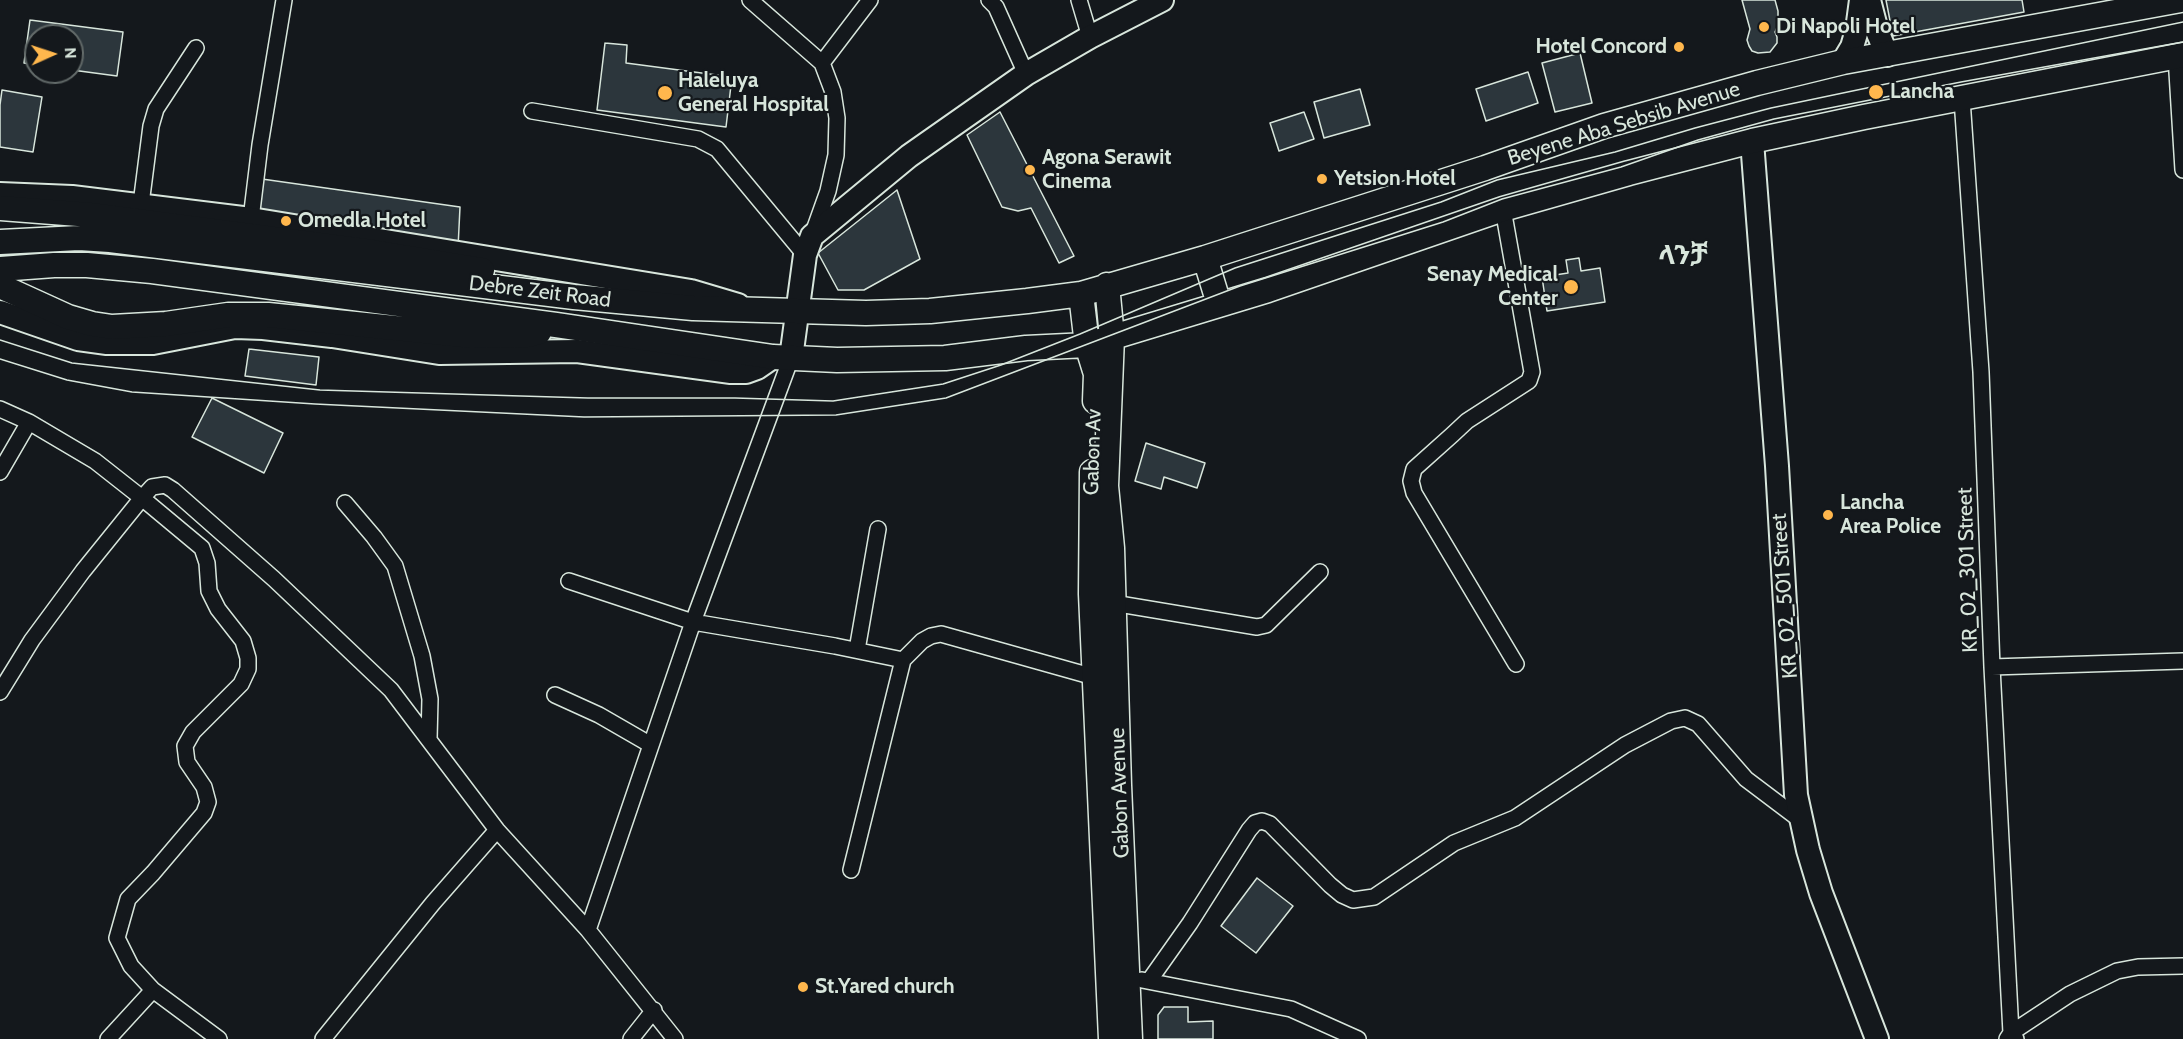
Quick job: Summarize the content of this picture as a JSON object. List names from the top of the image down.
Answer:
{
  "streets": {
    "main road": [
      "Beyene Aba Sebsib Avenue",
      "Debre Zeit Road",
      "Gabon Av",
      "Gabon Avenue"
    ],
    "street": ["KR_02_301 Street", "KR_02_501 Street"]
  },
  "crossings": [
    ["Beyene Aba Sebsib Avenue", "Debre Zeit Road"],
    ["Beyene Aba Sebsib Avenue", "Gabon Av"],
    ["Debre Zeit Road", "Gabon Av"],
    ["Gabon Av", "Gabon Avenue"]
  ],
  "districts": ["ላንቻ"],
  "places": [
    "Di Napoli Hotel",
    "Hotel Concord",
    "Lancha",
    "Haleluya General Hospital",
    "Agona Serawit Cinema",
    "Yetsion Hotel",
    "Omedla Hotel",
    "Senay Medical Center",
    "Lancha Area Police",
    "St.Yared church"
  ],
  "north": "right"
}
